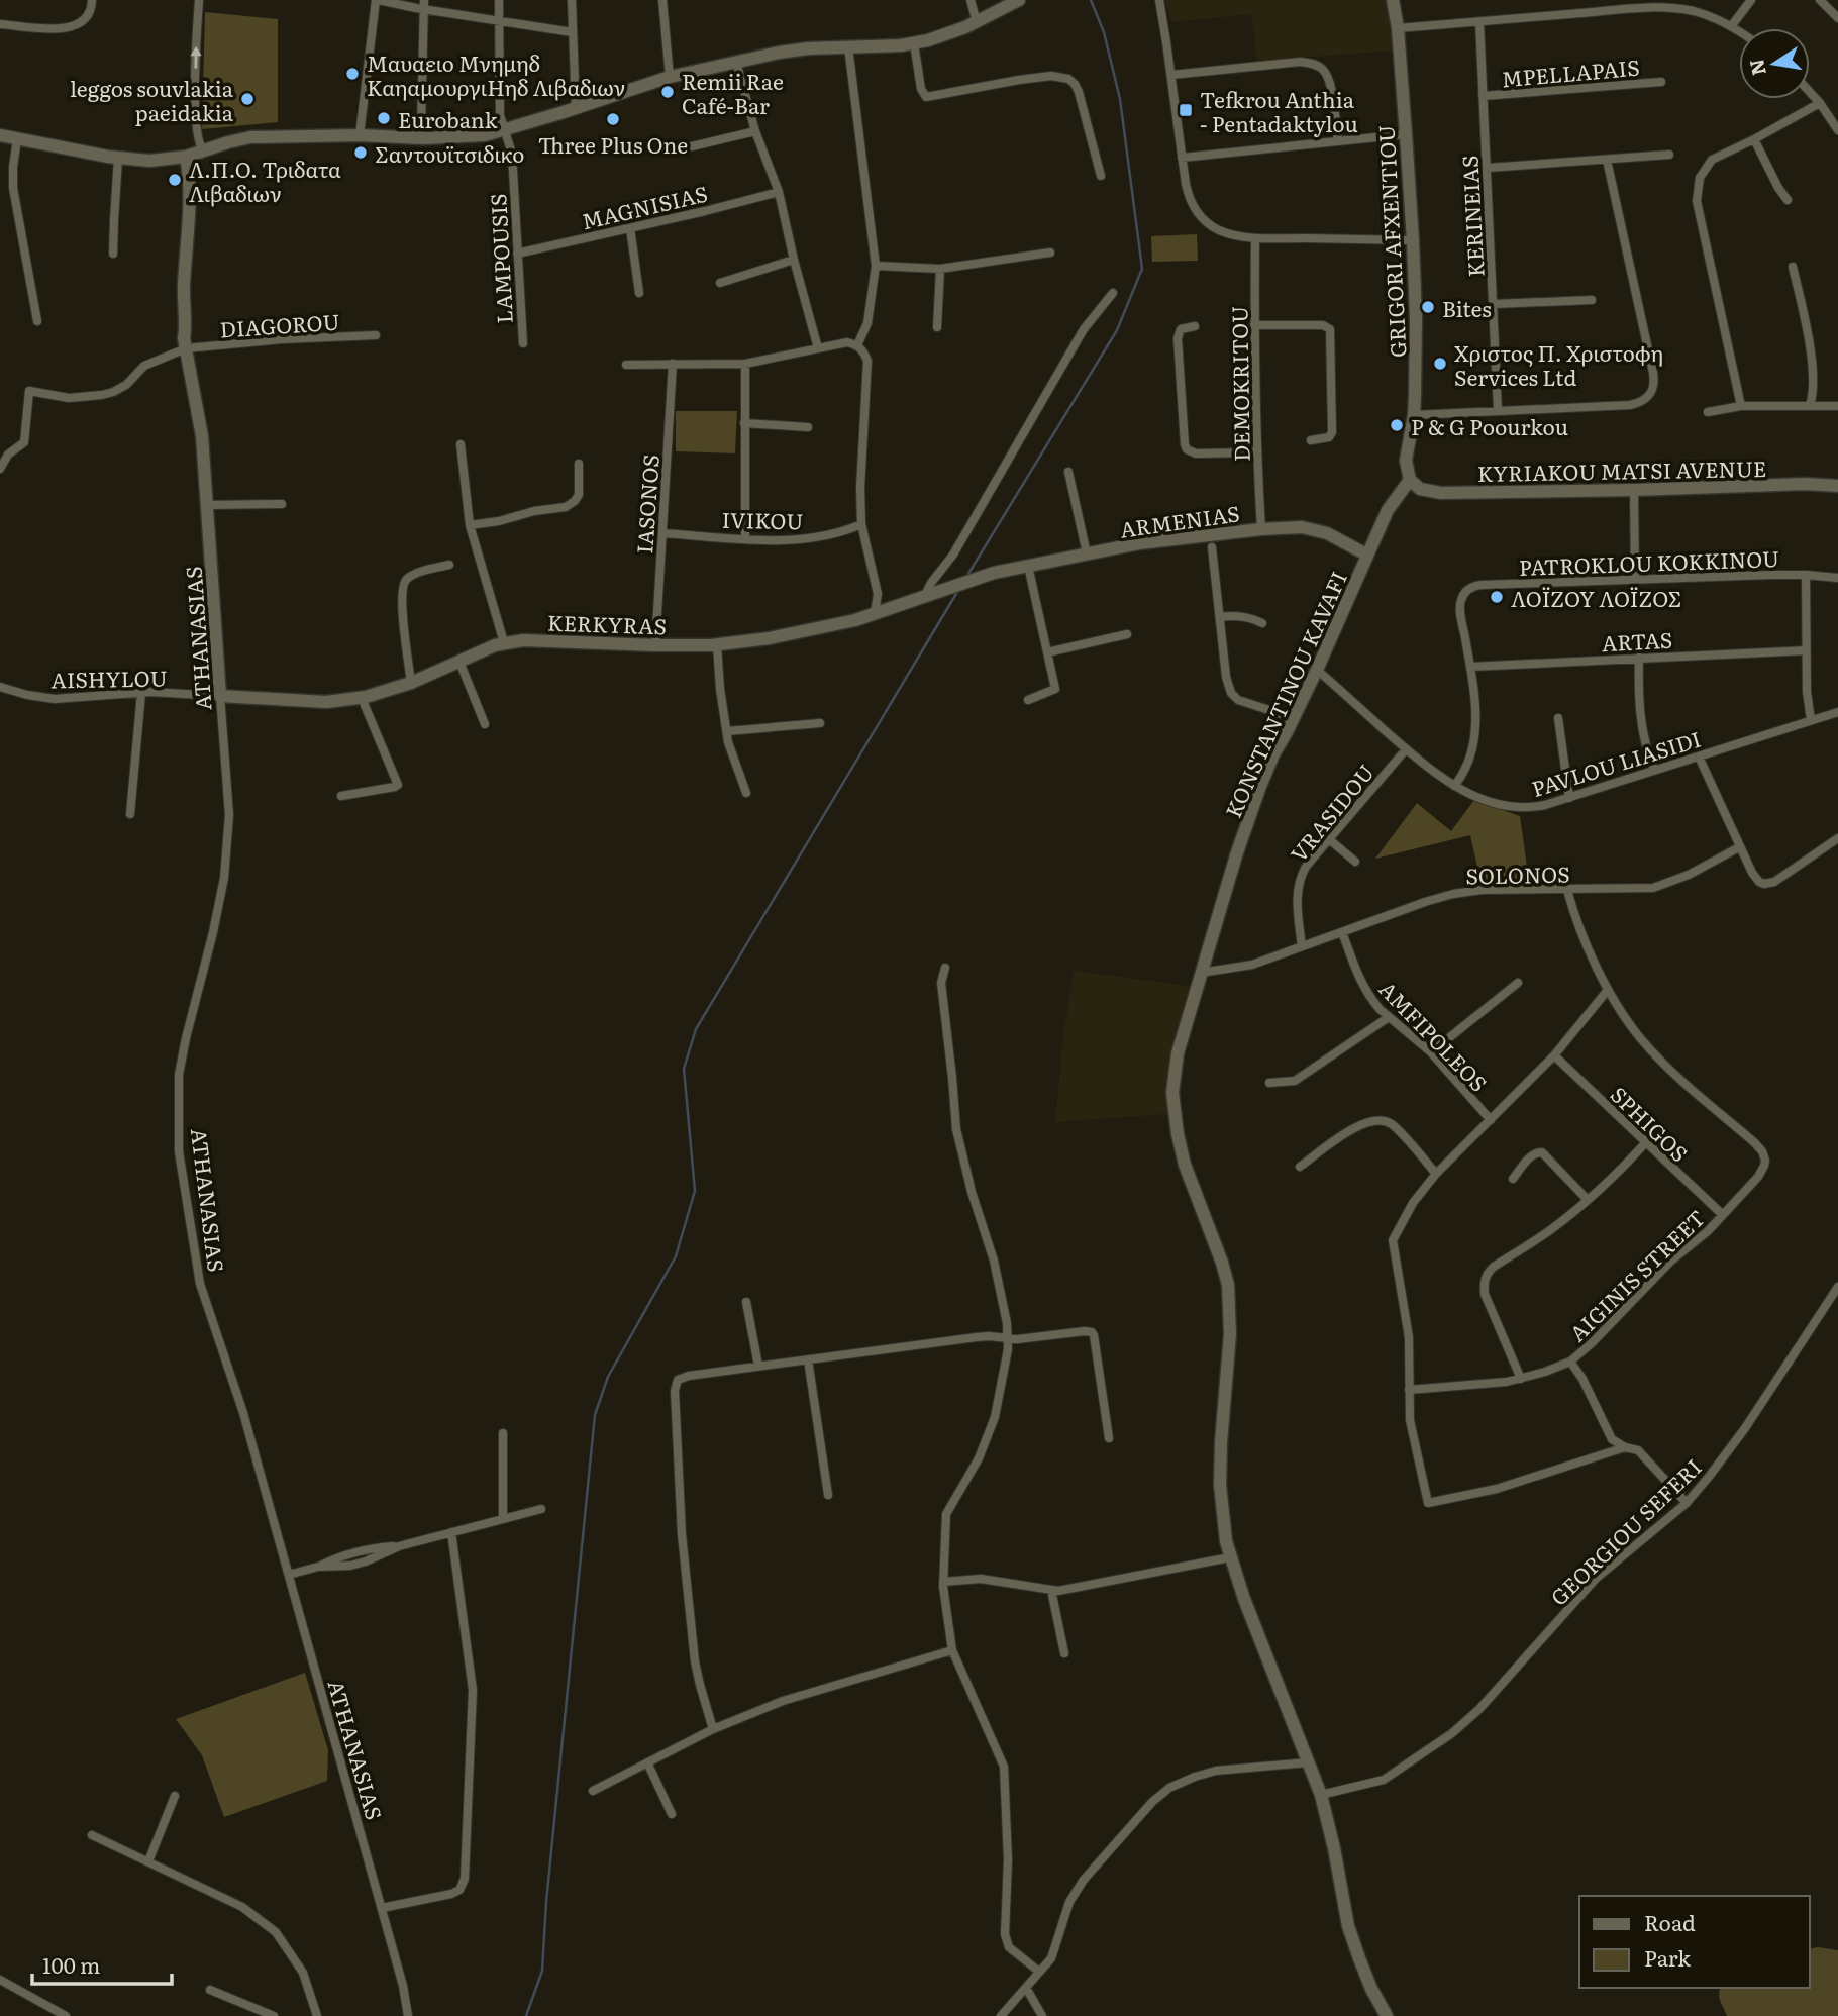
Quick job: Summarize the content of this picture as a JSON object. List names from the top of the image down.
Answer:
{
  "streets": {
    "street": [
      "MPELLAPAIS",
      "MAGNISIAS",
      "KERINEIAS",
      "GRIGORI AFXENTIOU",
      "LAMPOUSIS",
      "DIAGOROU",
      "DEMOKRITOU",
      "KYRIAKOU MATSI AVENUE",
      "IASONOS",
      "IVIKOU",
      "ARMENIAS",
      "PATROKLOU KOKKINOU",
      "KERKYRAS",
      "ATHANASIAS",
      "ARTAS",
      "AISHYLOU",
      "KONSTANTINOU KAVAFI",
      "PAVLOU LIASIDI",
      "VRASIDOU",
      "SOLONOS",
      "AMFIPOLEOS",
      "SPHIGOS",
      "AIGINIS STREET",
      "GEORGIOU SEFERI"
    ]
  },
  "crossings": [
    ["MPELLAPAIS", "KERINEIAS"],
    ["MAGNISIAS", "LAMPOUSIS"],
    ["GRIGORI AFXENTIOU", "KYRIAKOU MATSI AVENUE"],
    ["GRIGORI AFXENTIOU", "KONSTANTINOU KAVAFI"],
    ["DIAGOROU", "ATHANASIAS"],
    ["DEMOKRITOU", "ARMENIAS"],
    ["KYRIAKOU MATSI AVENUE", "KONSTANTINOU KAVAFI"],
    ["IASONOS", "IVIKOU"],
    ["IASONOS", "KERKYRAS"],
    ["ARMENIAS", "KERKYRAS"],
    ["ARMENIAS", "KONSTANTINOU KAVAFI"],
    ["PATROKLOU KOKKINOU", "ARTAS"],
    ["KERKYRAS", "ATHANASIAS"],
    ["KERKYRAS", "AISHYLOU"],
    ["ATHANASIAS", "AISHYLOU"],
    ["KONSTANTINOU KAVAFI", "PAVLOU LIASIDI"],
    ["KONSTANTINOU KAVAFI", "SOLONOS"],
    ["KONSTANTINOU KAVAFI", "GEORGIOU SEFERI"],
    ["PAVLOU LIASIDI", "VRASIDOU"],
    ["VRASIDOU", "SOLONOS"],
    ["SOLONOS", "AMFIPOLEOS"],
    ["SPHIGOS", "AIGINIS STREET"]
  ],
  "places": {
    "other": [
      "Μαυαειο Μνημηδ ΚαηαμουργιΗηδ Λιβαδιων",
      "Remii Rae Café-Bar",
      "leggos souvlakia paeidakia",
      "Eurobank",
      "Three Plus One",
      "Σαντουϊτσιδικο",
      "Λ.Π.Ο. Τριδατα Λιβαδιων",
      "Bites",
      "Χριστος Π. Χριστοφη Services Ltd",
      "P & G Poourkou",
      "ΛΟΪΖΟΥ ΛΟΪΖΟΣ"
    ],
    "transit": ["Tefkrou Anthia - Pentadaktylou"]
  },
  "legend": ["Road", "Park"],
  "scale_bar": "100 m",
  "north": "left"
}
